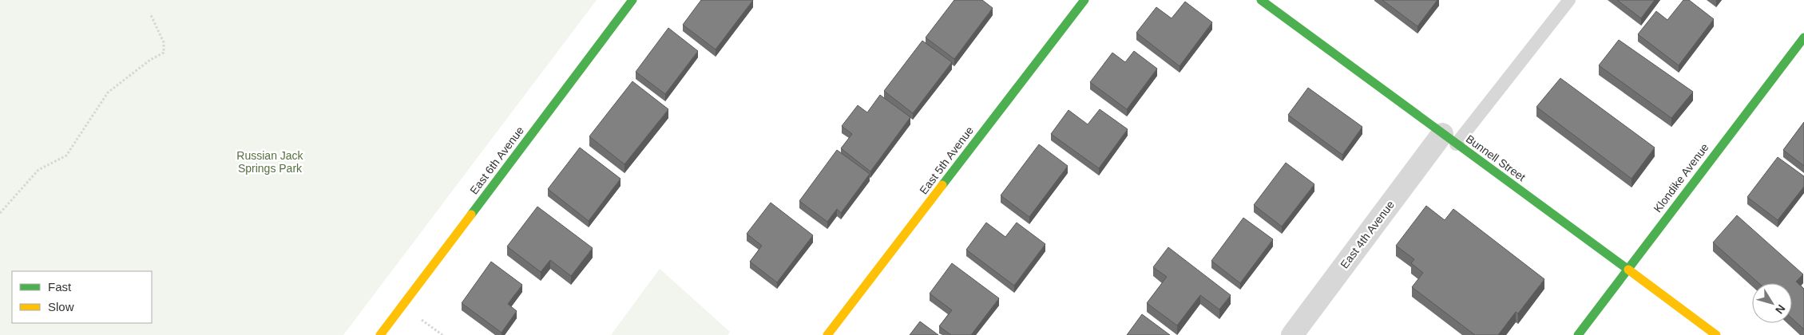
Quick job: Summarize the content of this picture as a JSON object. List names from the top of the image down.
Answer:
{
  "streets": {
    "street": [
      "Bunnell Street",
      "East 6th Avenue",
      "East 5th Avenue",
      "Klondike Avenue",
      "East 4th Avenue"
    ]
  },
  "crossings": [
    ["Bunnell Street", "Klondike Avenue"],
    ["Bunnell Street", "East 4th Avenue"]
  ],
  "parks": ["Russian Jack Springs Park"],
  "legend": ["Fast", "Slow"],
  "north": "bottom right"
}
